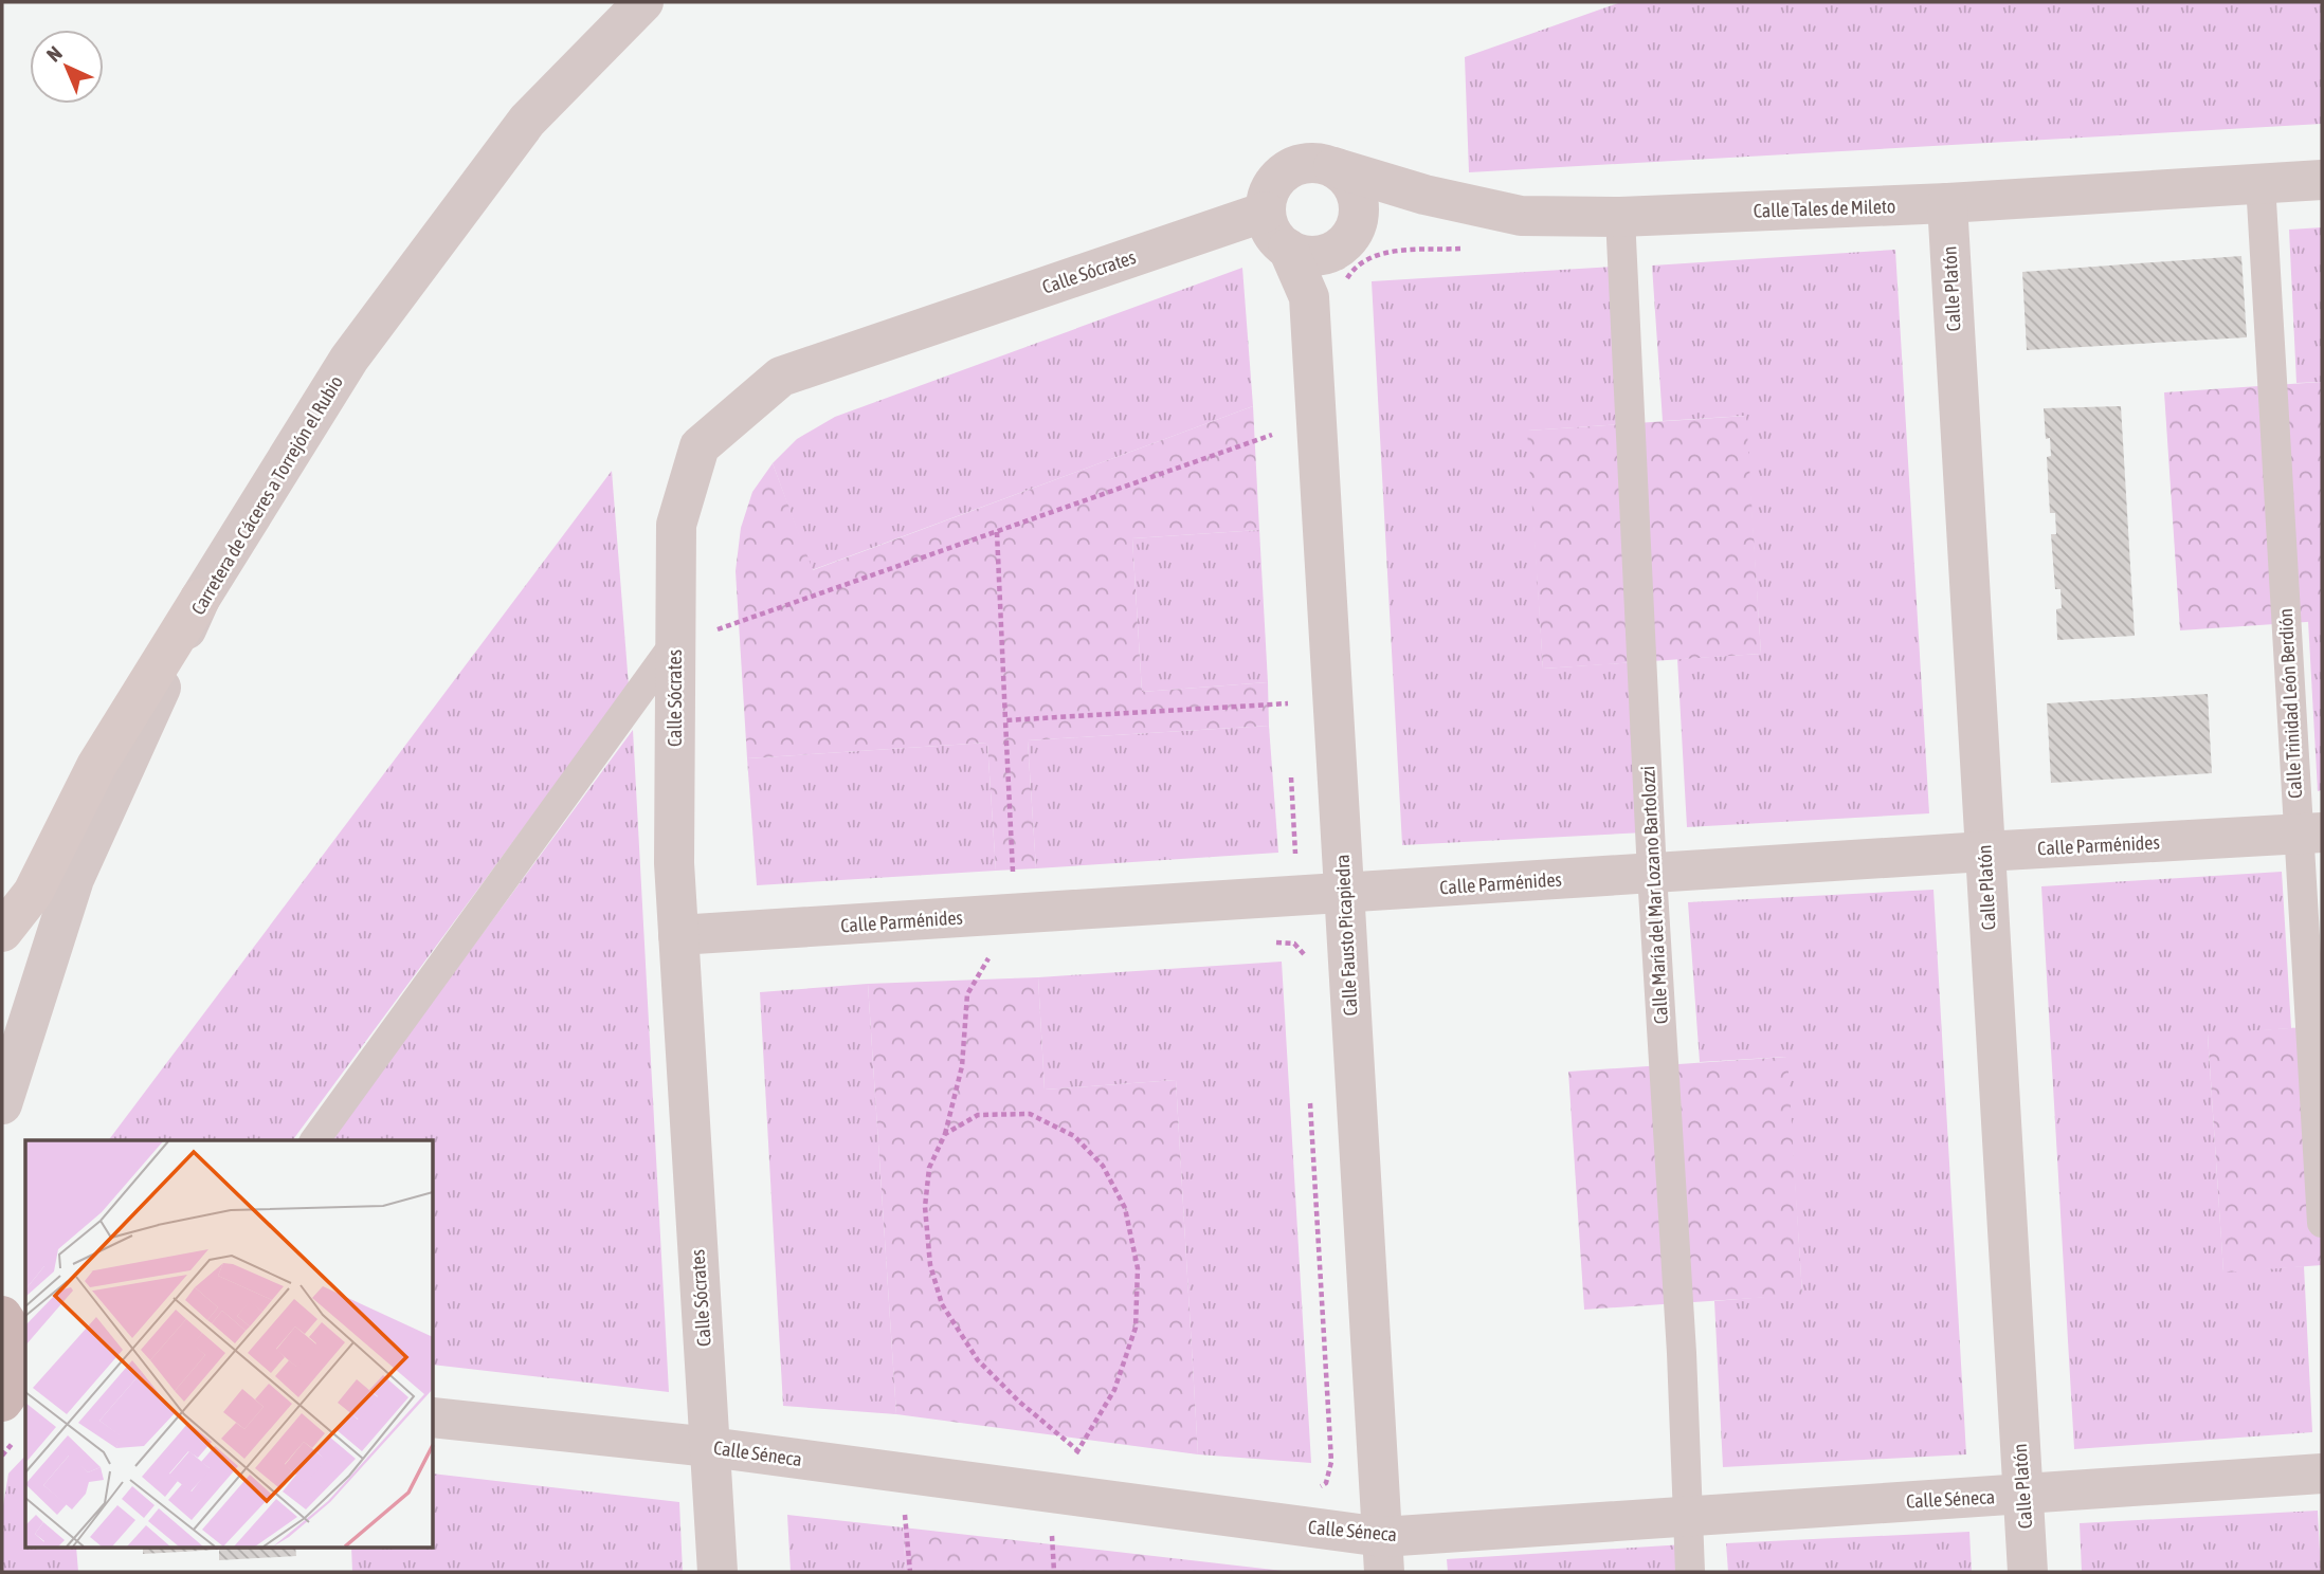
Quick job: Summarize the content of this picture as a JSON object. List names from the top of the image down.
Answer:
{
  "streets": {
    "street": [
      "Calle Tales de Mileto",
      "Calle Sócrates",
      "Calle Platón",
      "Carretera de Cáceres a Torrejón el Rubio",
      "Calle Trinidad León Berdión",
      "Calle Parménides",
      "Calle María del Mar Lozano Bartolozzi",
      "Calle Fausto Picapiedra",
      "Calle Séneca"
    ]
  },
  "crossings": [
    ["Calle Tales de Mileto", "Calle Sócrates"],
    ["Calle Tales de Mileto", "Calle Platón"],
    ["Calle Tales de Mileto", "Calle Trinidad León Berdión"],
    ["Calle Tales de Mileto", "Calle María del Mar Lozano Bartolozzi"],
    ["Calle Tales de Mileto", "Calle Fausto Picapiedra"],
    ["Calle Sócrates", "Calle Parménides"],
    ["Calle Sócrates", "Calle Fausto Picapiedra"],
    ["Calle Sócrates", "Calle Séneca"],
    ["Calle Platón", "Calle Parménides"],
    ["Calle Platón", "Calle Séneca"],
    ["Calle Trinidad León Berdión", "Calle Parménides"],
    ["Calle Parménides", "Calle María del Mar Lozano Bartolozzi"],
    ["Calle Parménides", "Calle Fausto Picapiedra"],
    ["Calle María del Mar Lozano Bartolozzi", "Calle Séneca"],
    ["Calle Fausto Picapiedra", "Calle Séneca"]
  ],
  "north": "top left"
}
